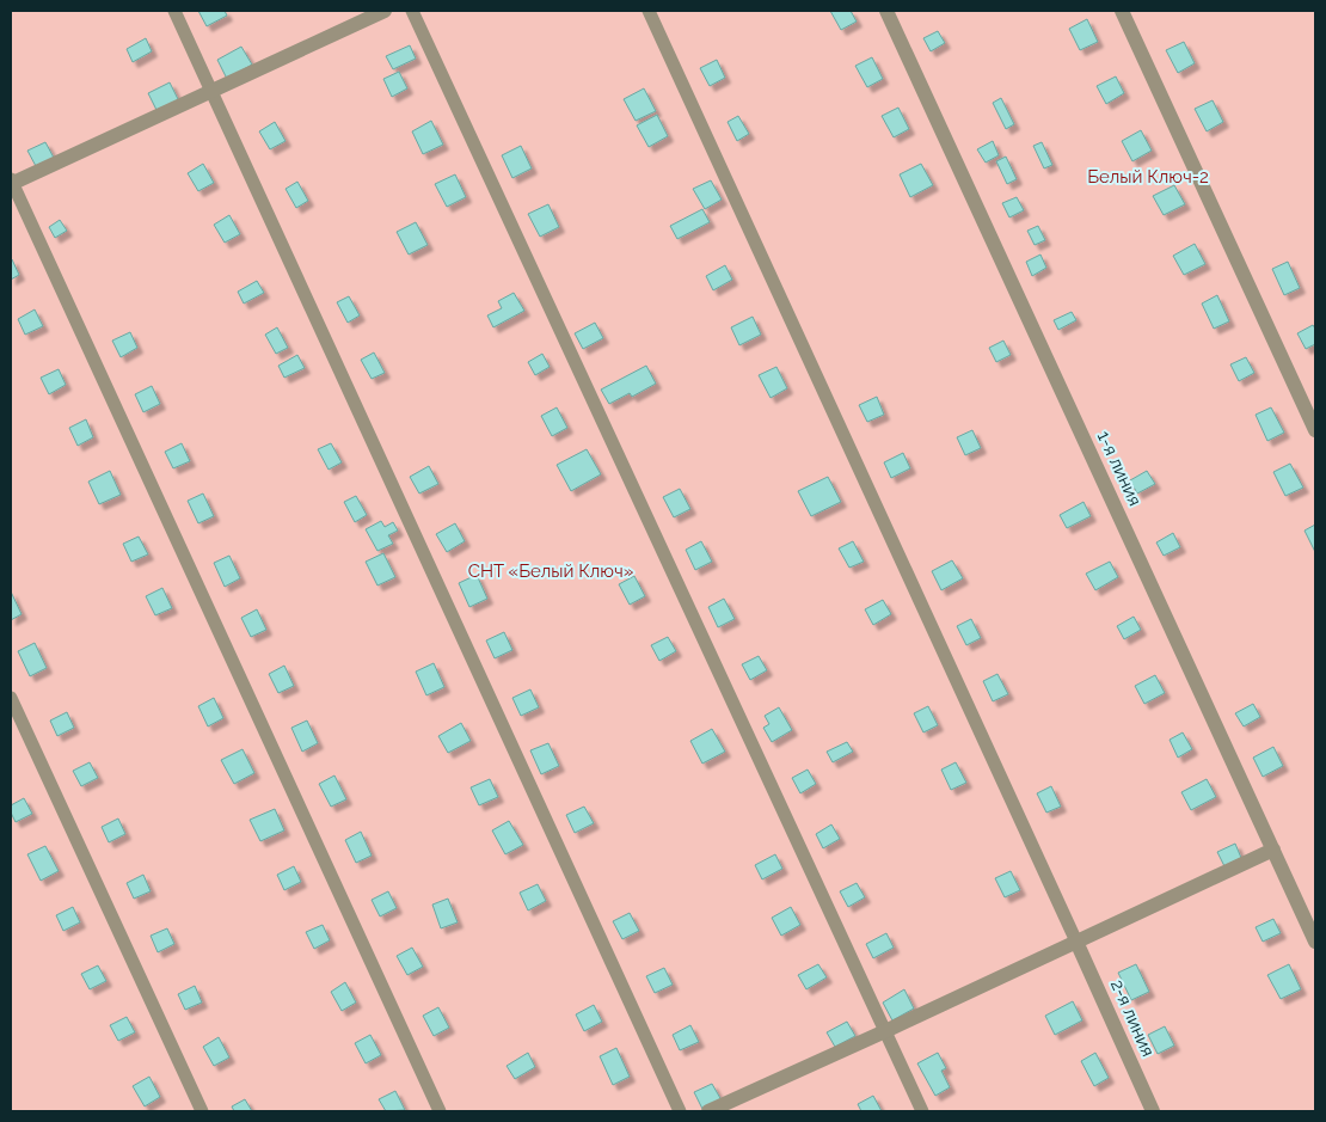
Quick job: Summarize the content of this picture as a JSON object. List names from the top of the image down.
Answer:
{
  "streets": {
    "street": ["1-я линия", "2-я линия"]
  },
  "parks": ["Белый Ключ-2", "СНТ «Белый Ключ»"]
}
